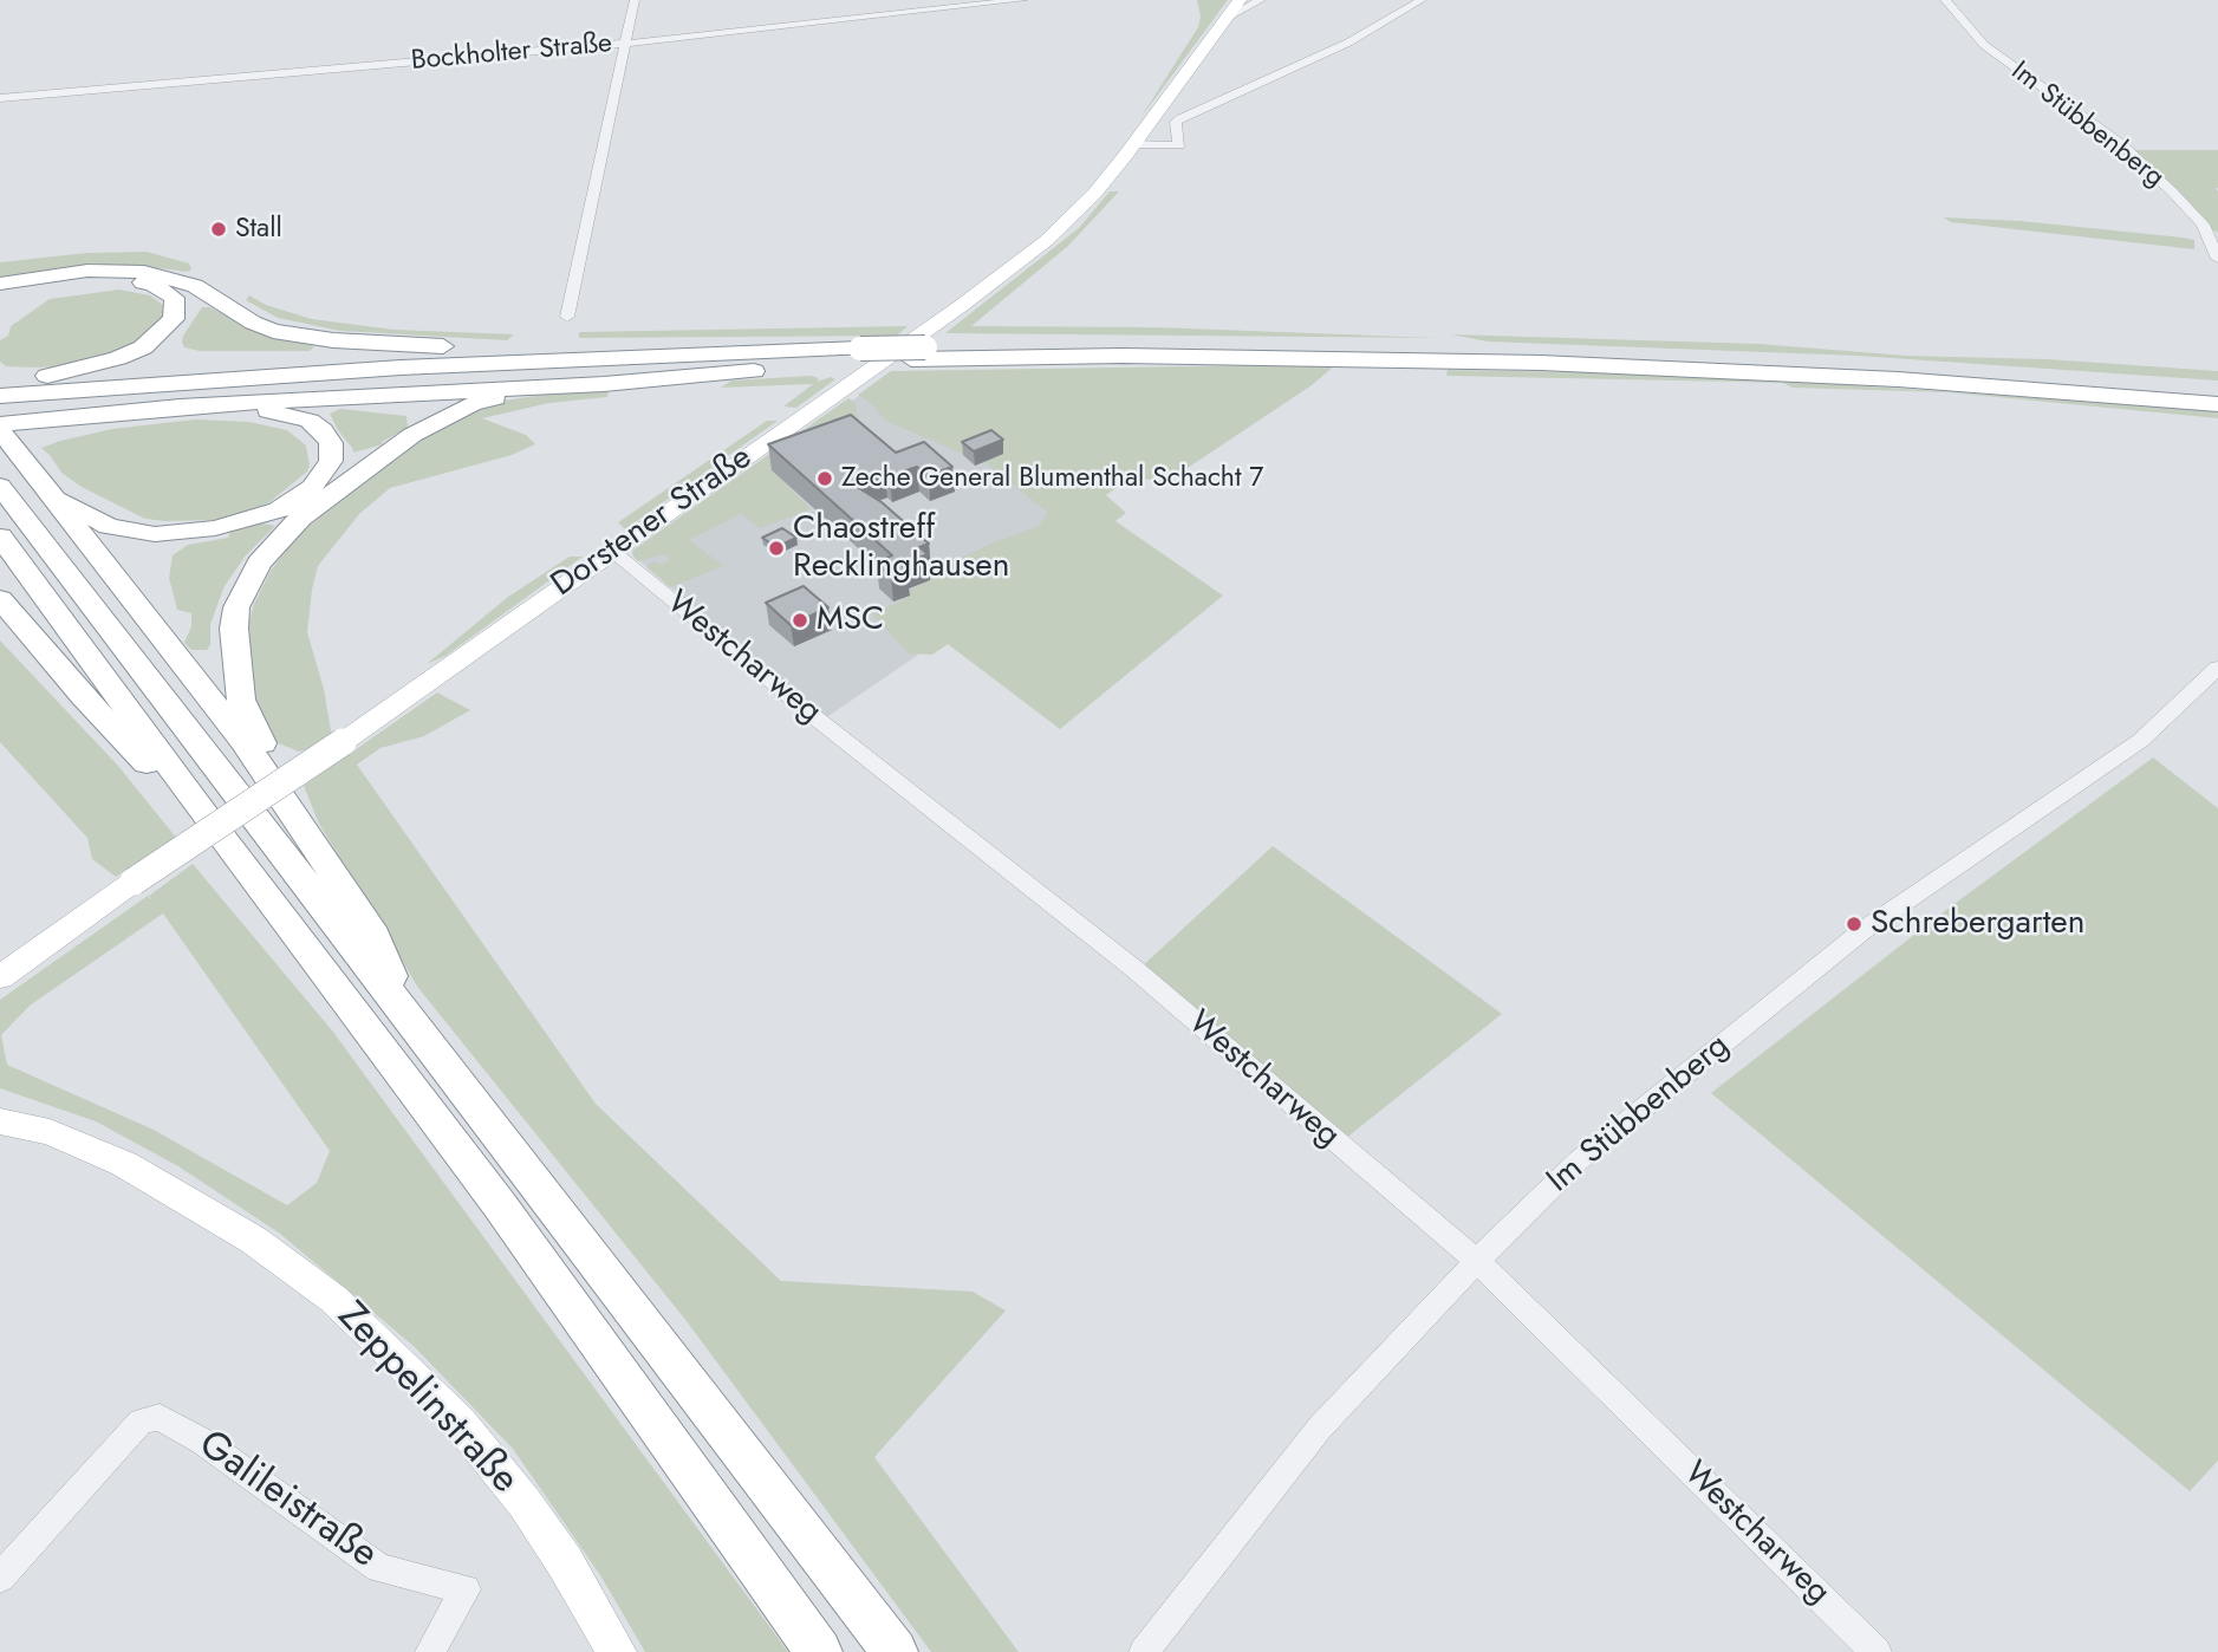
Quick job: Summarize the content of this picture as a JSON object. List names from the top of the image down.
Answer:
{
  "streets": {
    "main road": ["Dorstener Straße", "Zeppelinstraße"],
    "street": [
      "Bockholter Straße",
      "Im Stübbenberg",
      "Westcharweg",
      "Galileistraße"
    ]
  },
  "crossings": [
    ["Im Stübbenberg", "Westcharweg"],
    ["Dorstener Straße", "Westcharweg"]
  ],
  "places": [
    "Stall",
    "Zeche General Blumenthal Schacht 7",
    "Chaostreff Recklinghausen",
    "MSC",
    "Schrebergarten"
  ]
}
